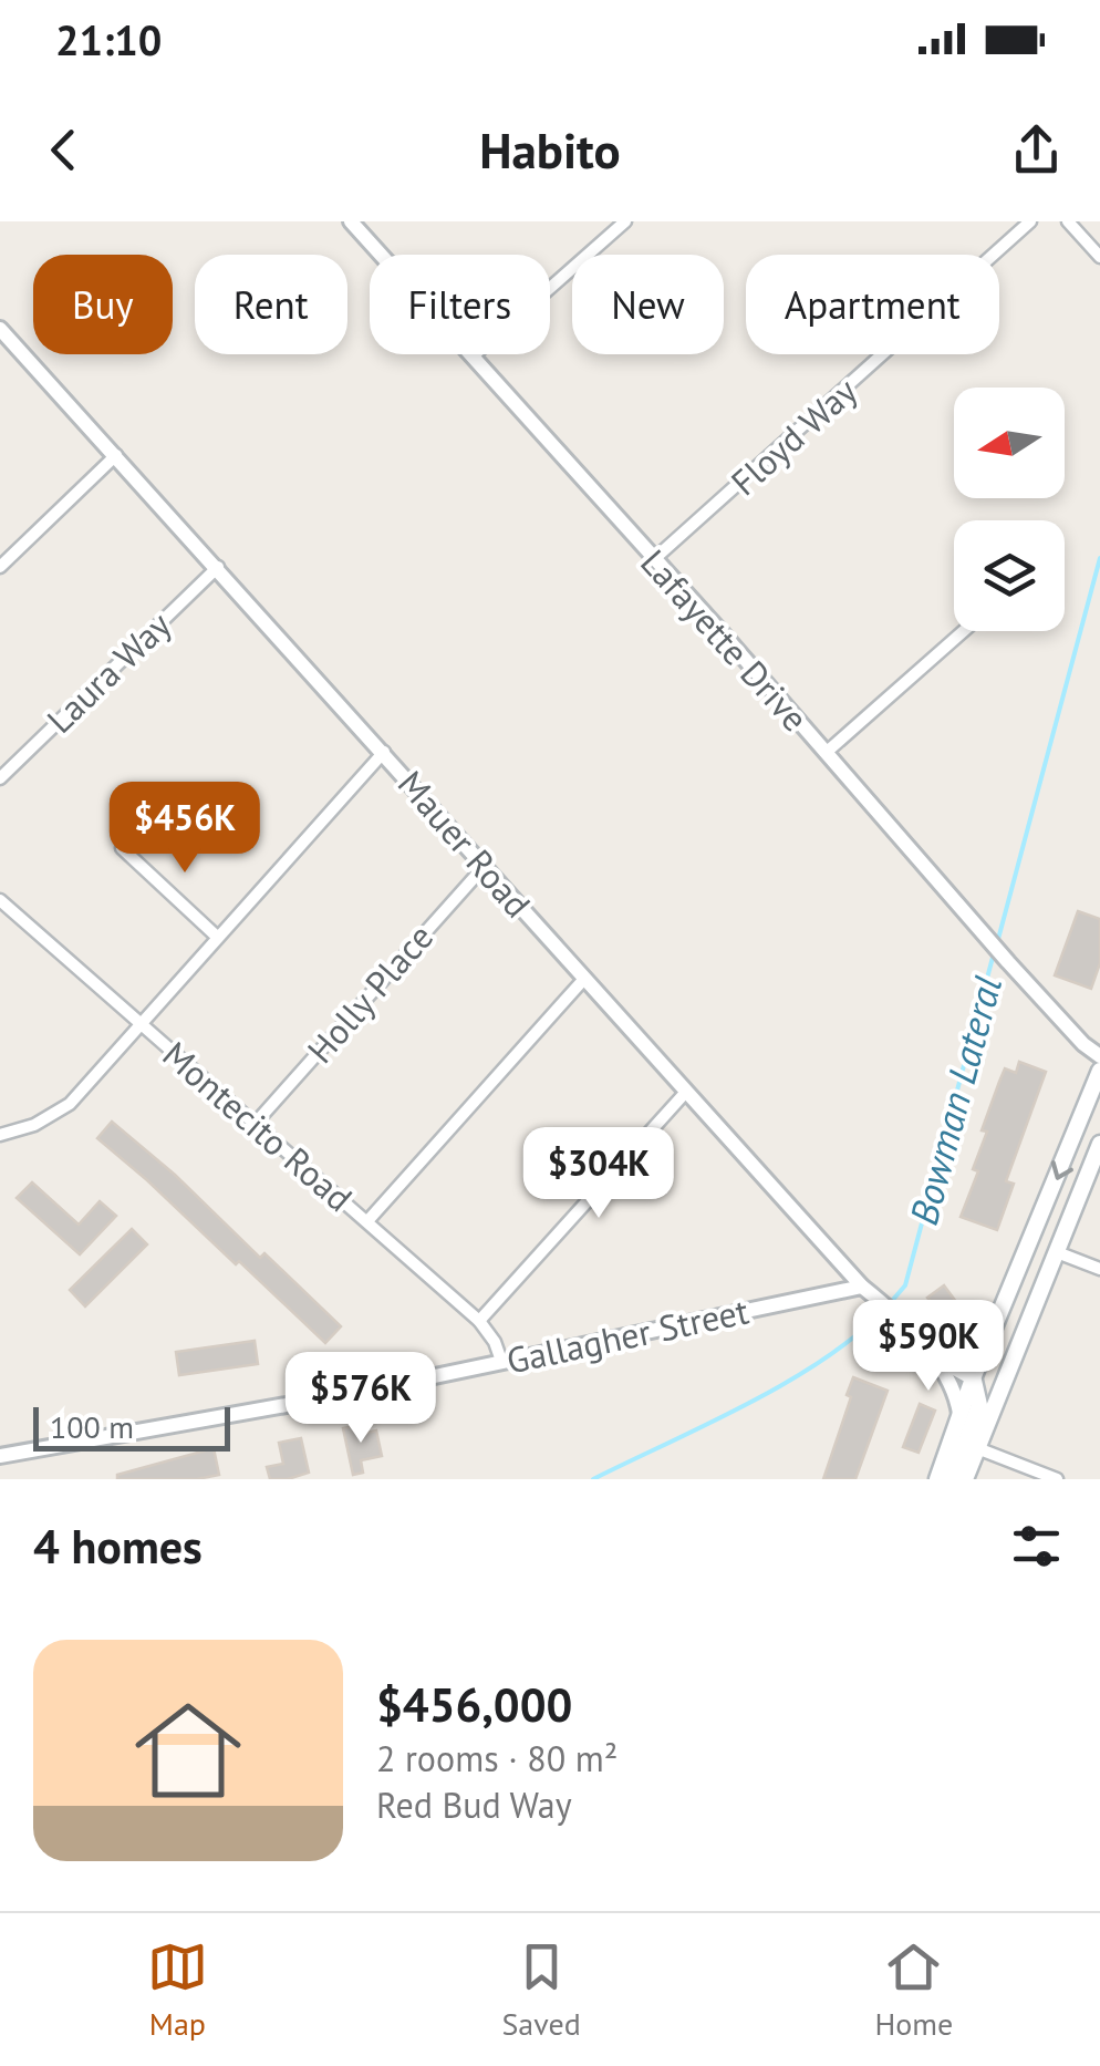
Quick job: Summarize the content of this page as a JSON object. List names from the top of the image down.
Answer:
{
  "streets": {
    "street": [
      "Floyd Way",
      "Lafayette Drive",
      "Laura Way",
      "Mauer Road",
      "Holly Place",
      "Montecito Road",
      "Gallagher Street"
    ]
  },
  "crossings": [
    ["Floyd Way", "Lafayette Drive"],
    ["Laura Way", "Mauer Road"],
    ["Mauer Road", "Holly Place"],
    ["Mauer Road", "Gallagher Street"],
    ["Holly Place", "Montecito Road"],
    ["Montecito Road", "Gallagher Street"]
  ],
  "water": ["Bowman Lateral"],
  "scale_bar": "100 m",
  "north": "left",
  "page": {
    "status": "21:10",
    "header": "Habito",
    "chip": [
      "Buy",
      "Rent",
      "Filters",
      "New",
      "Apartment"
    ],
    "price": [
      "$456K",
      "$304K",
      "$590K",
      "$576K"
    ],
    "scale": "100 m",
    "heading": "4 homes",
    "list": [
      {
        "name": "$456,000",
        "note": "2 rooms · 80 m² · Red Bud Way"
      }
    ],
    "tabs": ["Map", "Saved", "Home"]
  }
}
